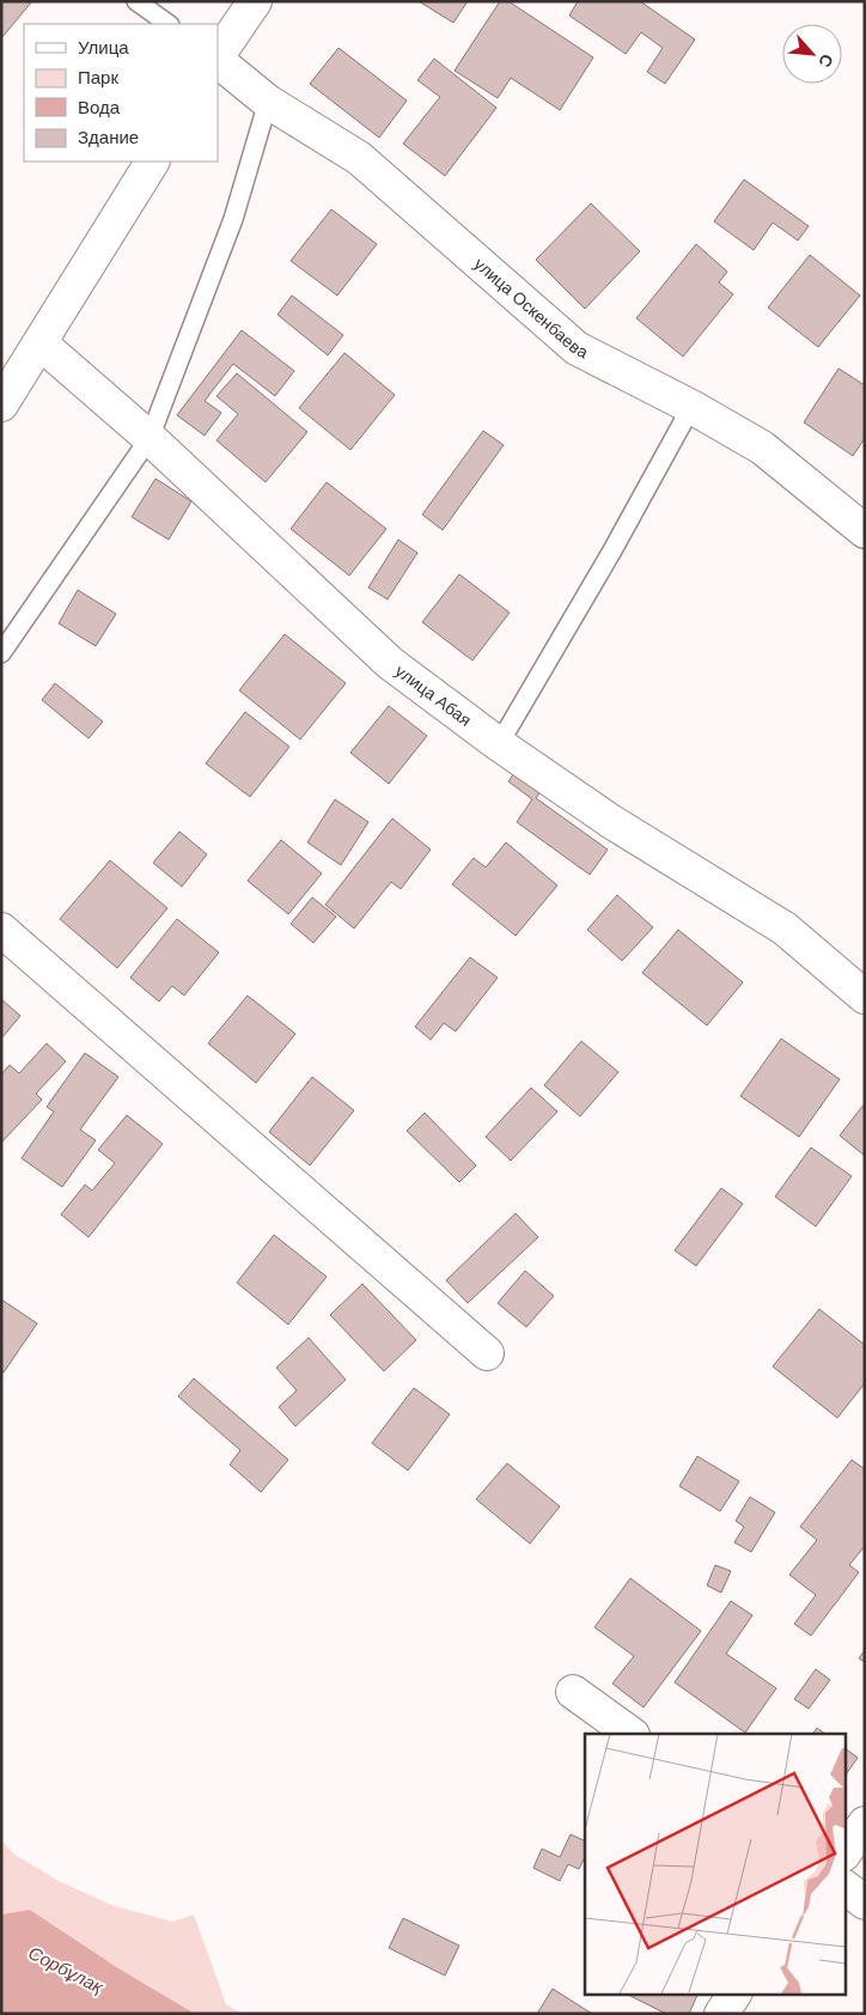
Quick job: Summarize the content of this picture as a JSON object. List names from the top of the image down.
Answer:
{
  "streets": {
    "street": ["улица Оскенбаева", "улица Абая"]
  },
  "water": ["Сорбұлақ"],
  "legend": [
    "Улица",
    "Парк",
    "Вода",
    "Здание"
  ],
  "north": "bottom right"
}
